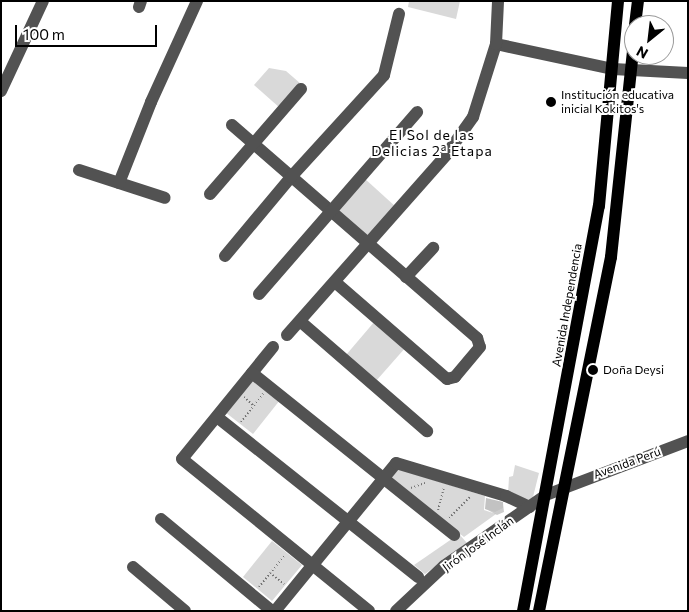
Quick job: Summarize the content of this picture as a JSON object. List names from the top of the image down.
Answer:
{
  "streets": {
    "main road": ["Avenida Independencia"],
    "street": ["Avenida Perú", "Jirón José Inclán"]
  },
  "crossings": [
    ["Avenida Independencia", "Jirón José Inclán"],
    ["Avenida Perú", "Jirón José Inclán"]
  ],
  "districts": ["El Sol de las Delicias 2ª Etapa"],
  "places": ["Institución educativa inicial Kokitos's", "Doña Deysi"],
  "scale_bar": "100 m",
  "north": "bottom left"
}
